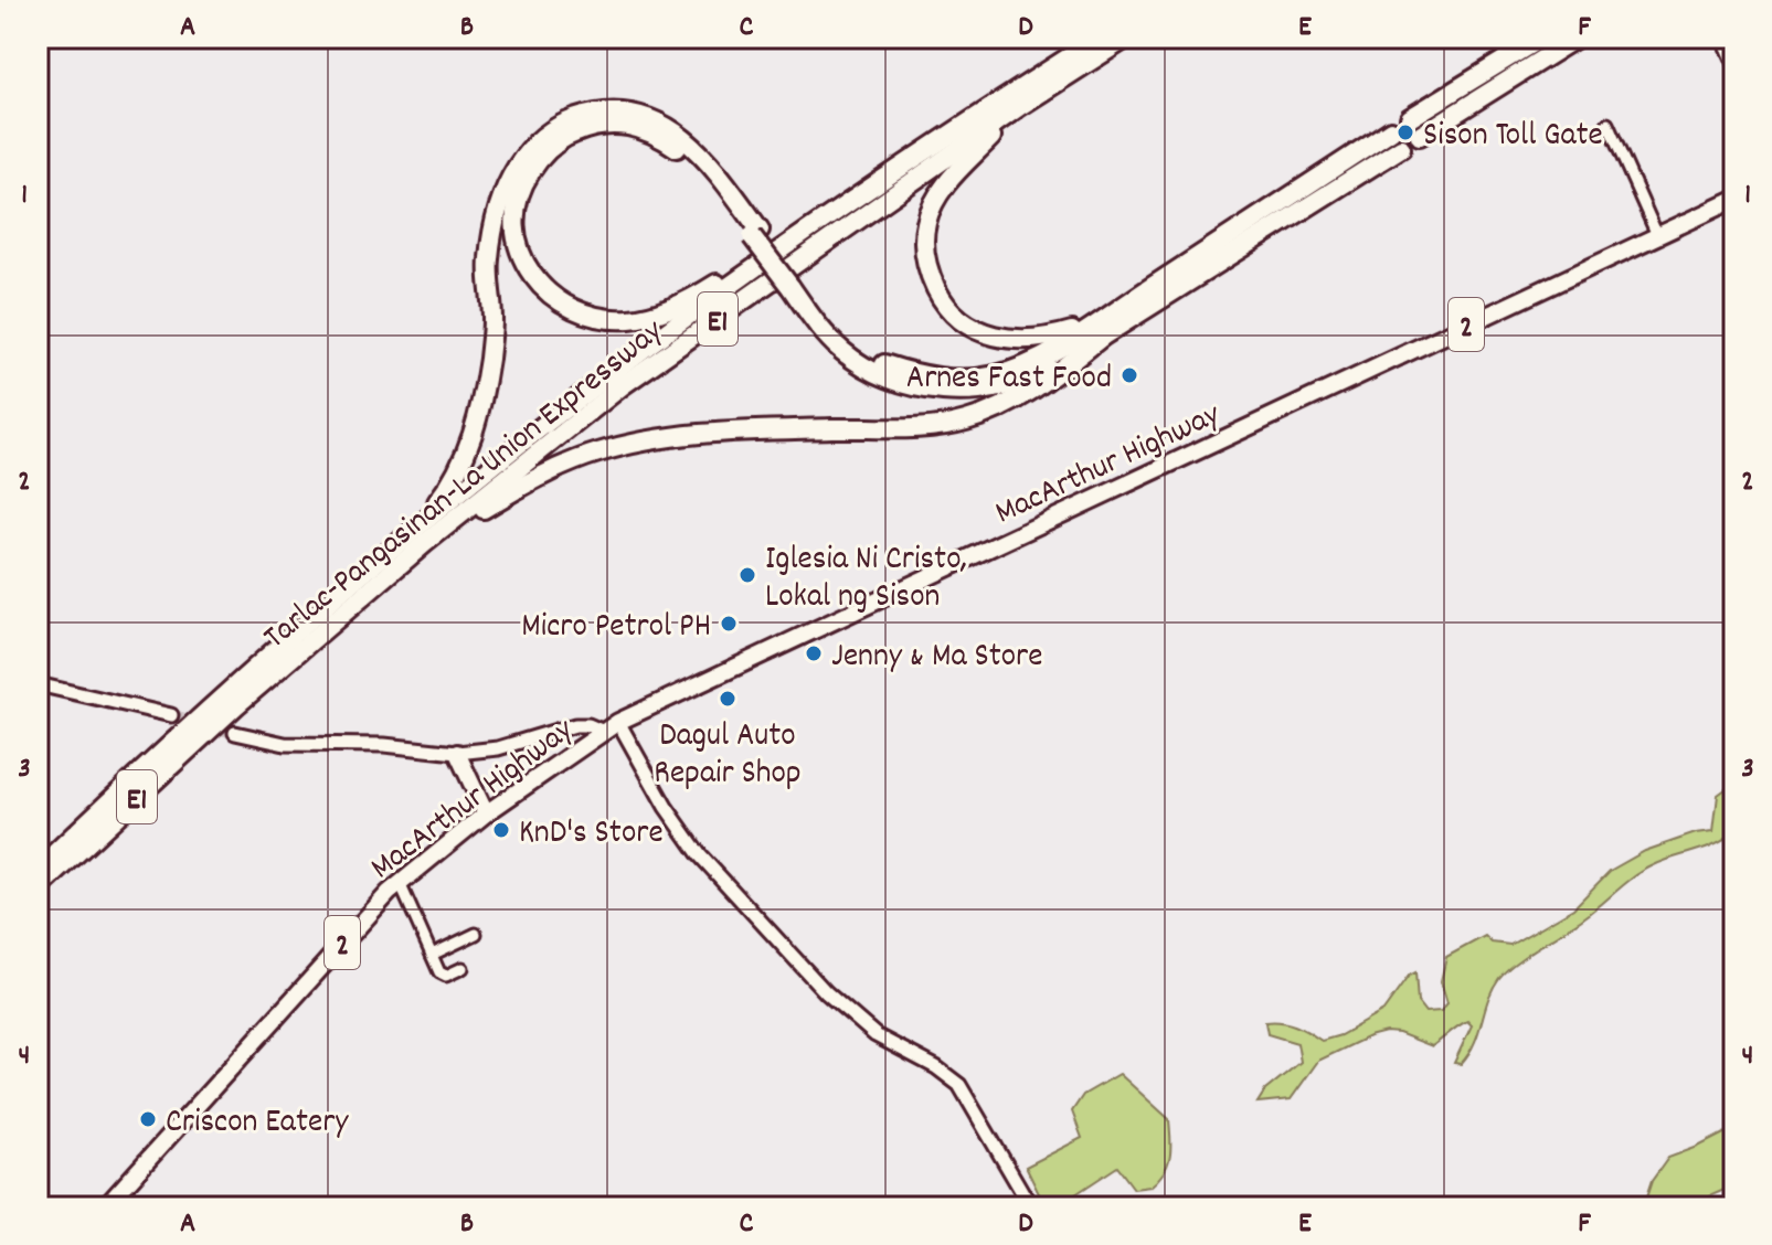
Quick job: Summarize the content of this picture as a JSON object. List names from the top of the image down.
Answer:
{
  "streets": {
    "highway": [
      "E1",
      "2",
      "MacArthur Highway",
      "Tarlac-Pangasinan-La Union Expressway"
    ]
  },
  "places": [
    "Sison Toll Gate",
    "Arnes Fast Food",
    "Iglesia Ni Cristo, Lokal ng Sison",
    "Micro Petrol PH",
    "Jenny & Ma Store",
    "Dagul Auto Repair Shop",
    "KnD's Store",
    "Criscon Eatery"
  ],
  "grid": {
    "columns": [
      "A",
      "B",
      "C",
      "D",
      "E",
      "F"
    ],
    "rows": [
      "1",
      "2",
      "3",
      "4"
    ]
  }
}
